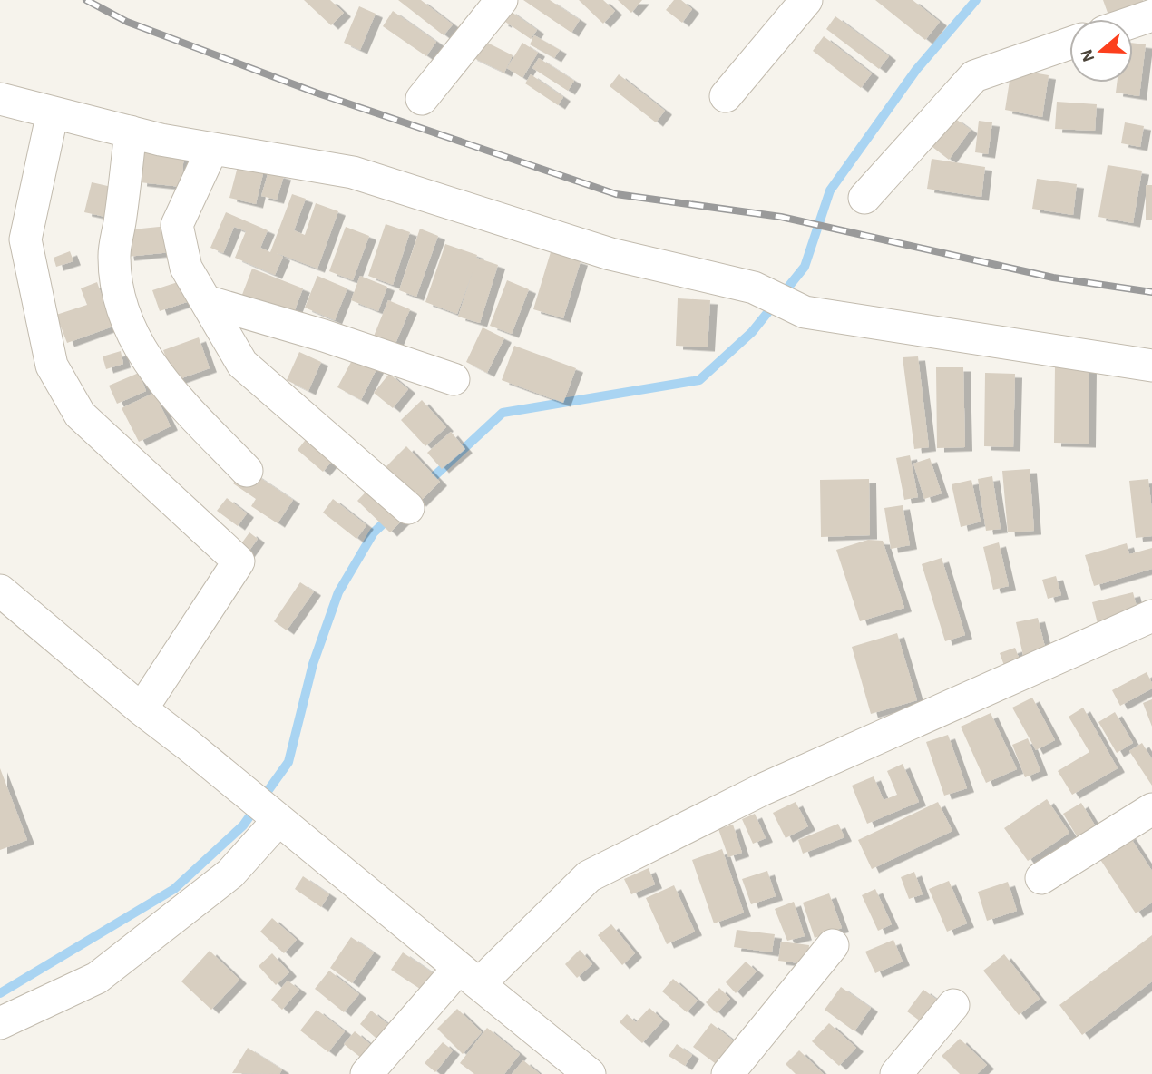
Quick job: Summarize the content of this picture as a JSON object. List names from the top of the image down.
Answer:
{
  "north": "left"
}
